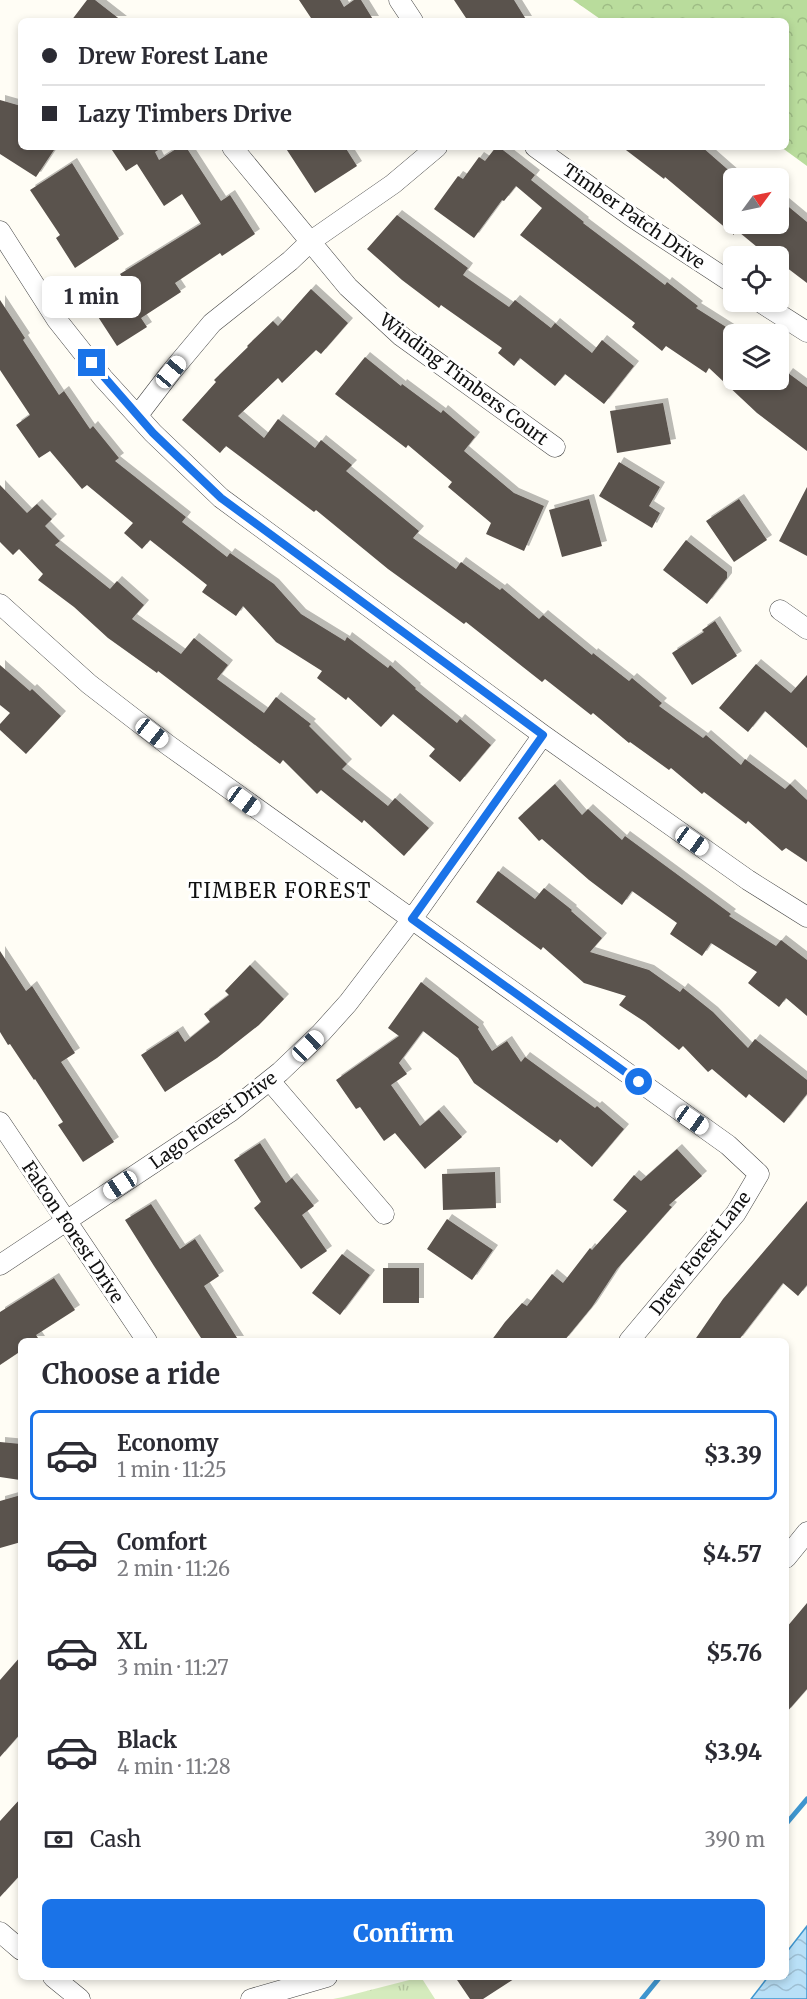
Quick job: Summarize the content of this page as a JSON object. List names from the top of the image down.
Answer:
{
  "streets": {
    "street": [
      "Timber Patch Drive",
      "Winding Timbers Court",
      "Lago Forest Drive",
      "Falcon Forest Drive",
      "Drew Forest Lane"
    ]
  },
  "crossings": [
    ["Lago Forest Drive", "Falcon Forest Drive"],
    ["Lago Forest Drive", "Drew Forest Lane"]
  ],
  "districts": ["TIMBER FOREST"],
  "north": "top right",
  "page": {
    "banner": ["Drew Forest Lane", "Lazy Timbers Drive"],
    "bubble": "1 min",
    "heading": "Choose a ride",
    "list": [
      {
        "name": "Economy",
        "note": "1 min · 11:25",
        "value": "$3.39"
      },
      {
        "name": "Comfort",
        "note": "2 min · 11:26",
        "value": "$4.57"
      },
      {
        "name": "XL",
        "note": "3 min · 11:27",
        "value": "$5.76"
      },
      {
        "name": "Black",
        "note": "4 min · 11:28",
        "value": "$3.94"
      }
    ],
    "pay": ["Cash", "390 m"],
    "buttons": "Confirm"
  }
}
